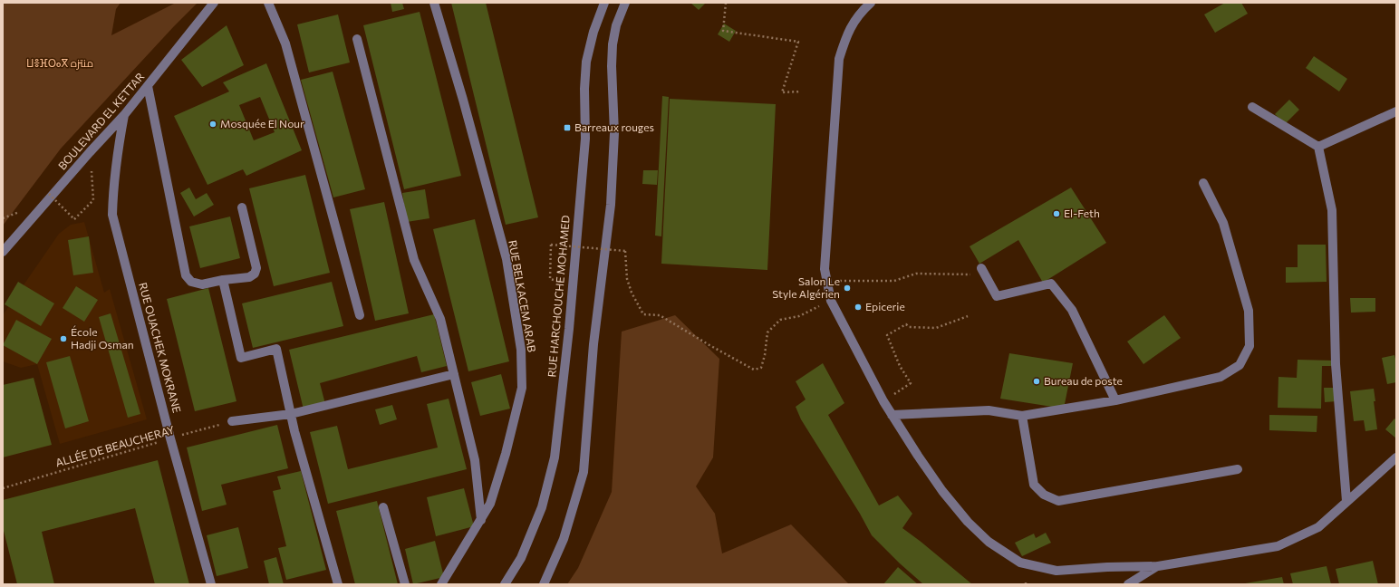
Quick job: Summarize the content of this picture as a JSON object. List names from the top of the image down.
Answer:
{
  "streets": {
    "street": [
      "BOULEVARD EL KETTAR",
      "RUE BELKACEM ARAB",
      "RUE HARCHOUCHE MOHAMED",
      "RUE OUACHEK MOKRANE"
    ],
    "path": ["ALLÉE DE BEAUCHERAY"]
  },
  "crossings": [
    ["BOULEVARD EL KETTAR", "RUE OUACHEK MOKRANE"],
    ["RUE OUACHEK MOKRANE", "ALLÉE DE BEAUCHERAY"]
  ],
  "parks": ["ⵡⴻⴼⵔⴰⴳ منتزه"],
  "places": {
    "other": [
      "Mosquée El Nour",
      "El-Feth",
      "Salon Le Style Algérien",
      "Epicerie",
      "École Hadji Osman",
      "Bureau de poste"
    ],
    "transit": ["Barreaux rouges"]
  }
}
